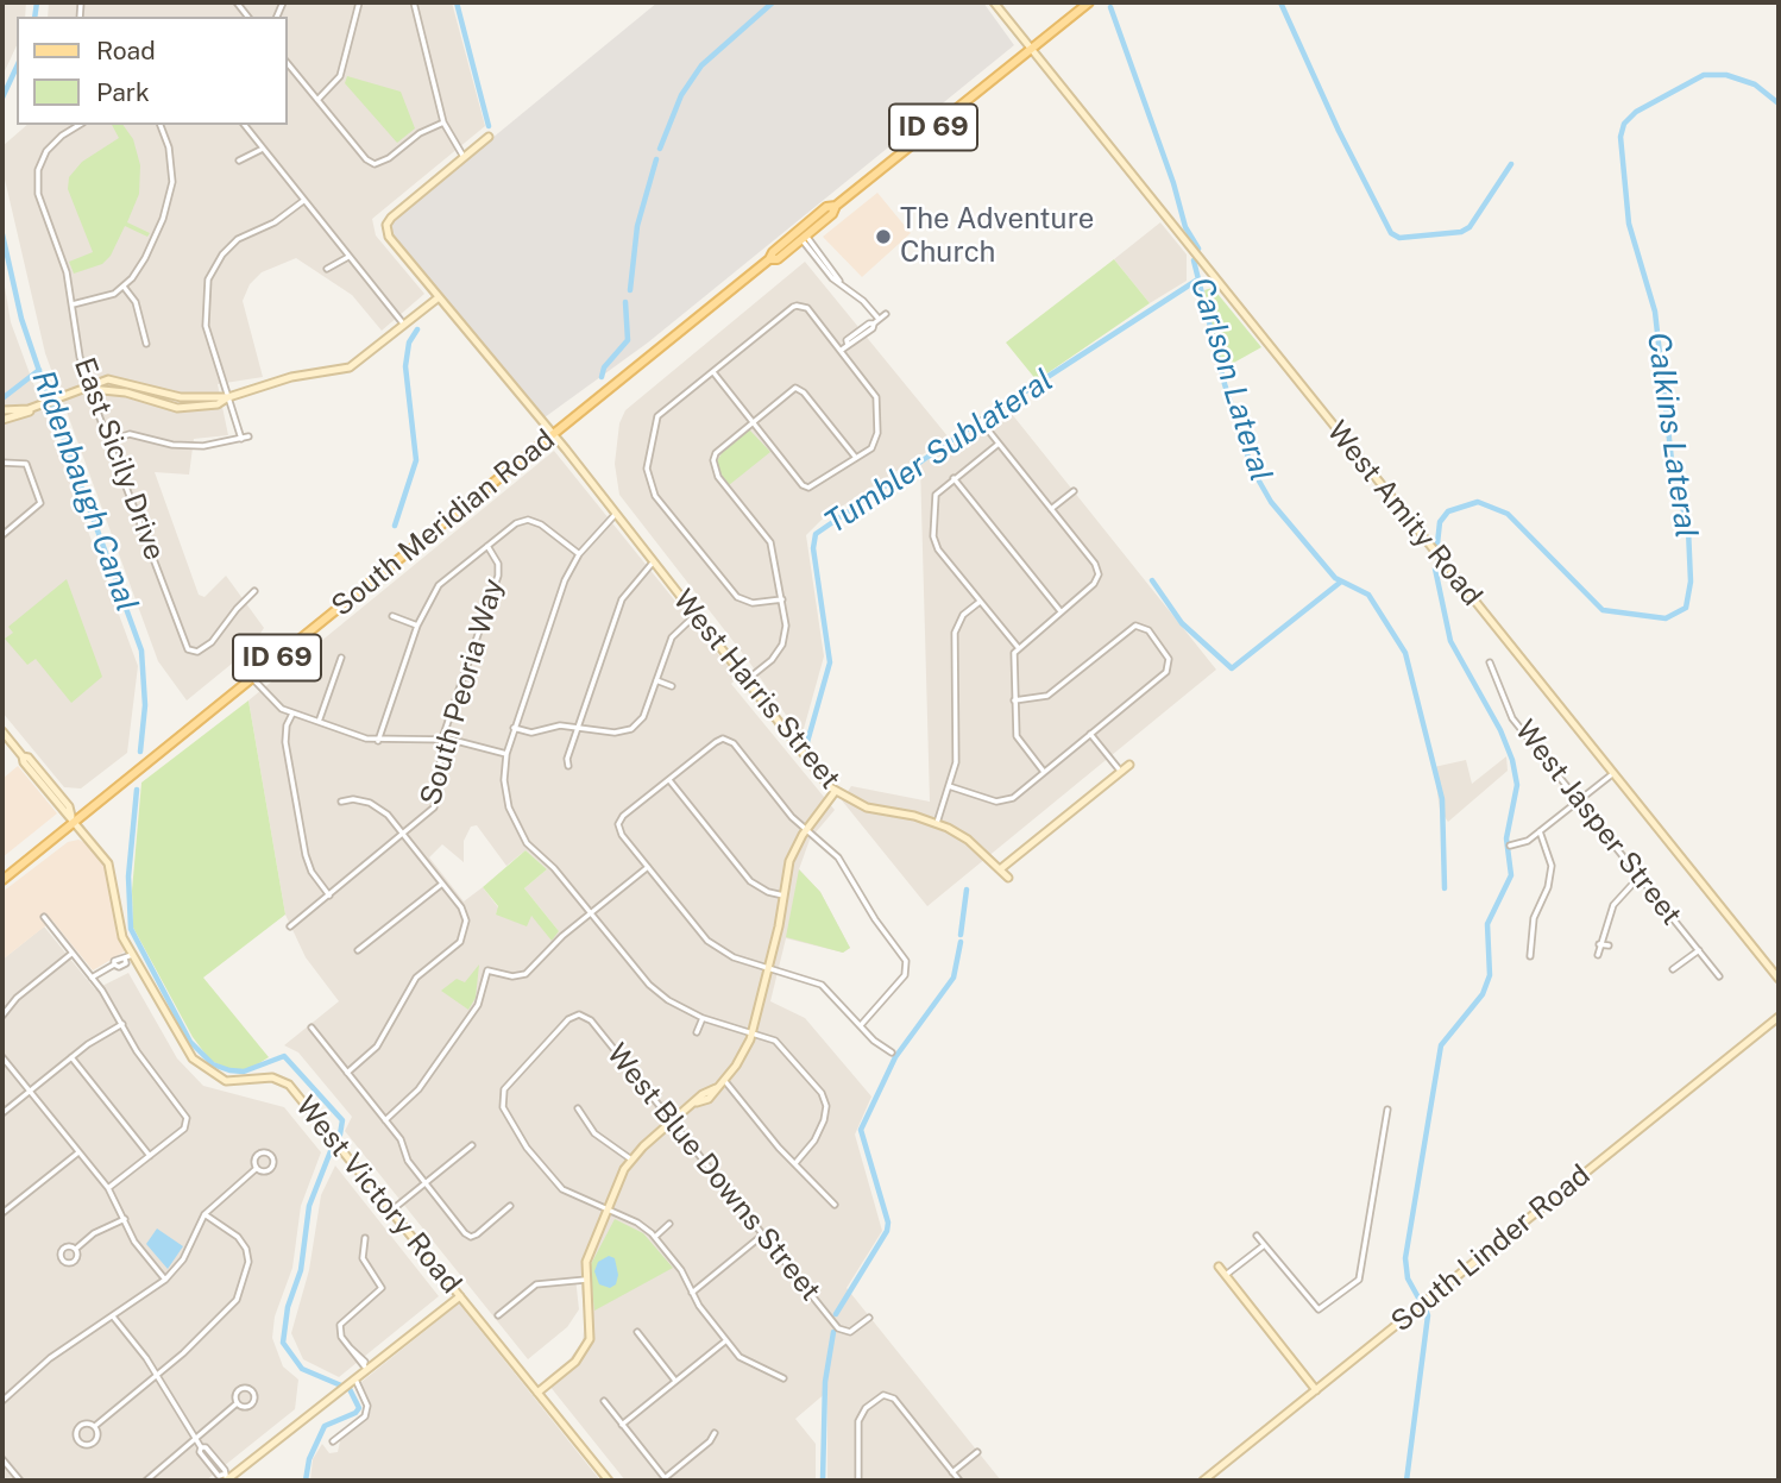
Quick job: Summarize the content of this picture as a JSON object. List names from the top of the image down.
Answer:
{
  "streets": {
    "main road": ["ID 69", "South Meridian Road"],
    "street": [
      "East Sicily Drive",
      "West Amity Road",
      "West Harris Street",
      "South Peoria Way",
      "West Jasper Street",
      "West Blue Downs Street",
      "West Victory Road",
      "South Linder Road"
    ]
  },
  "crossings": [
    ["West Amity Road", "South Meridian Road"],
    ["South Meridian Road", "West Harris Street"],
    ["South Meridian Road", "West Victory Road"]
  ],
  "water": [
    "Carlson Lateral",
    "Calkins Lateral",
    "Tumbler Sublateral",
    "Ridenbaugh Canal"
  ],
  "places": ["The Adventure Church"],
  "legend": ["Road", "Park"]
}
